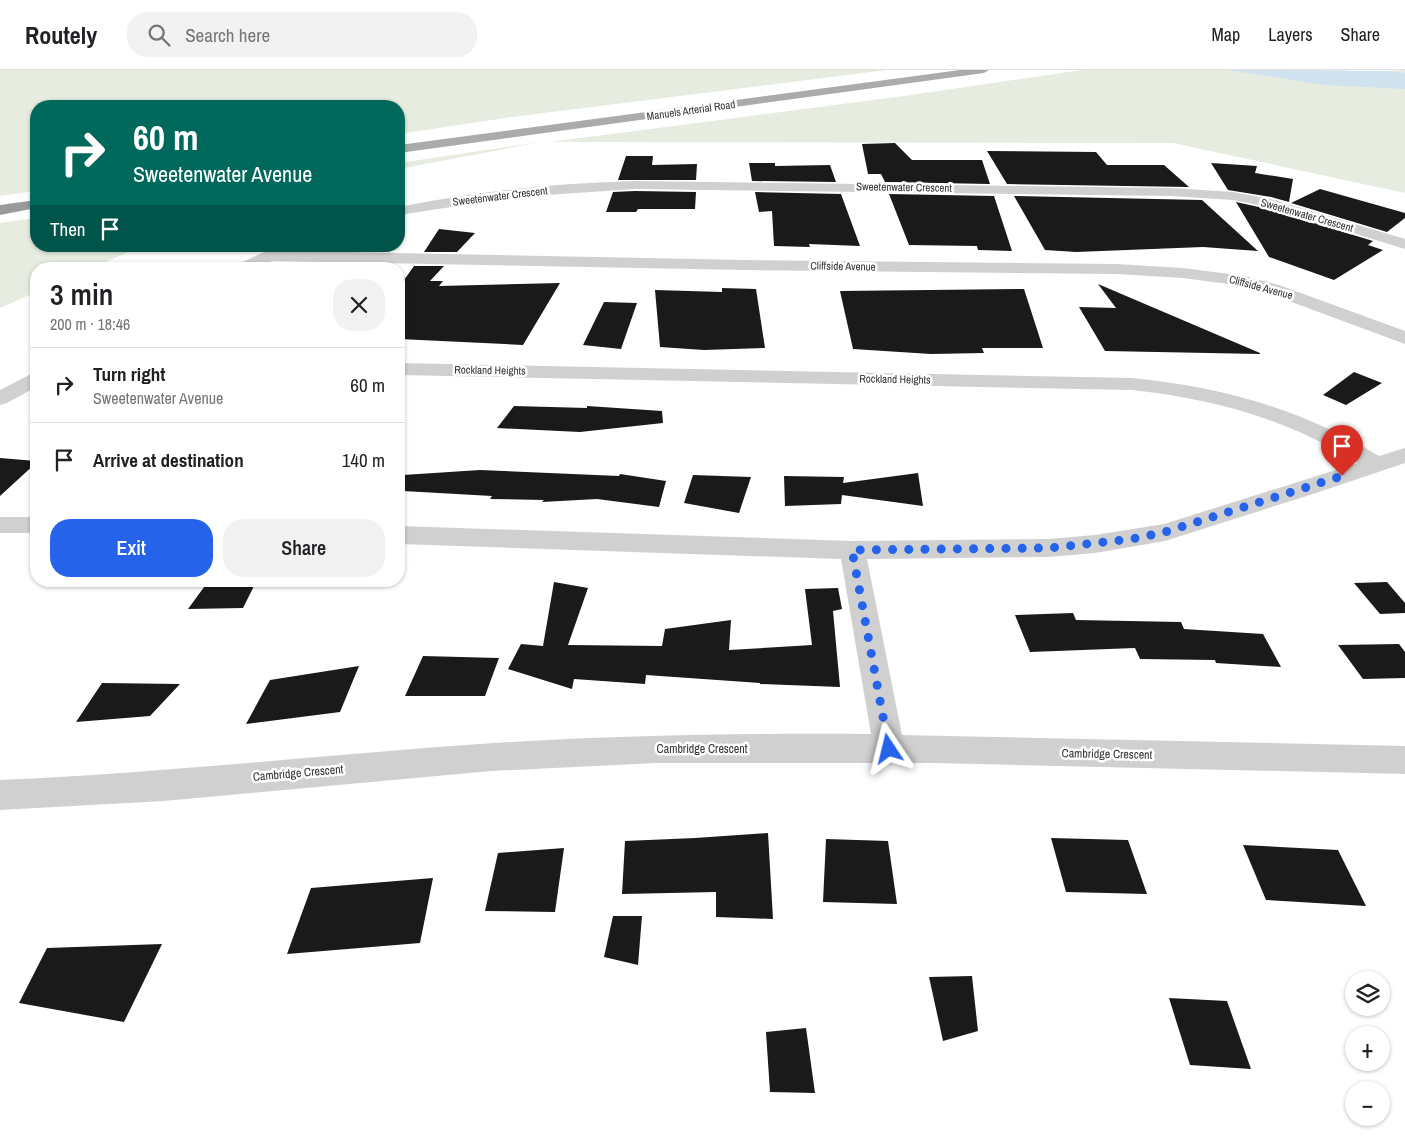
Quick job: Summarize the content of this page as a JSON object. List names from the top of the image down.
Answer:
{
  "streets": {
    "main road": ["Manuels Arterial Road"],
    "street": [
      "Sweetenwater Crescent",
      "Cliffside Avenue",
      "Rockland Heights",
      "Cambridge Crescent"
    ]
  },
  "page": {
    "header": "Routely",
    "search": "Search here",
    "nav": ["Map", "Layers", "Share"],
    "turn": ["60 m", "Sweetenwater Avenue"],
    "then": "Then",
    "heading": ["3 min", "200 m · 18:46"],
    "list": [
      {
        "name": "Turn right",
        "note": "Sweetenwater Avenue",
        "value": "60 m"
      },
      {
        "name": "Arrive at destination",
        "value": "140 m"
      }
    ],
    "buttons": ["Exit", "Share"],
    "map_buttons": ["+", "−"]
  }
}
